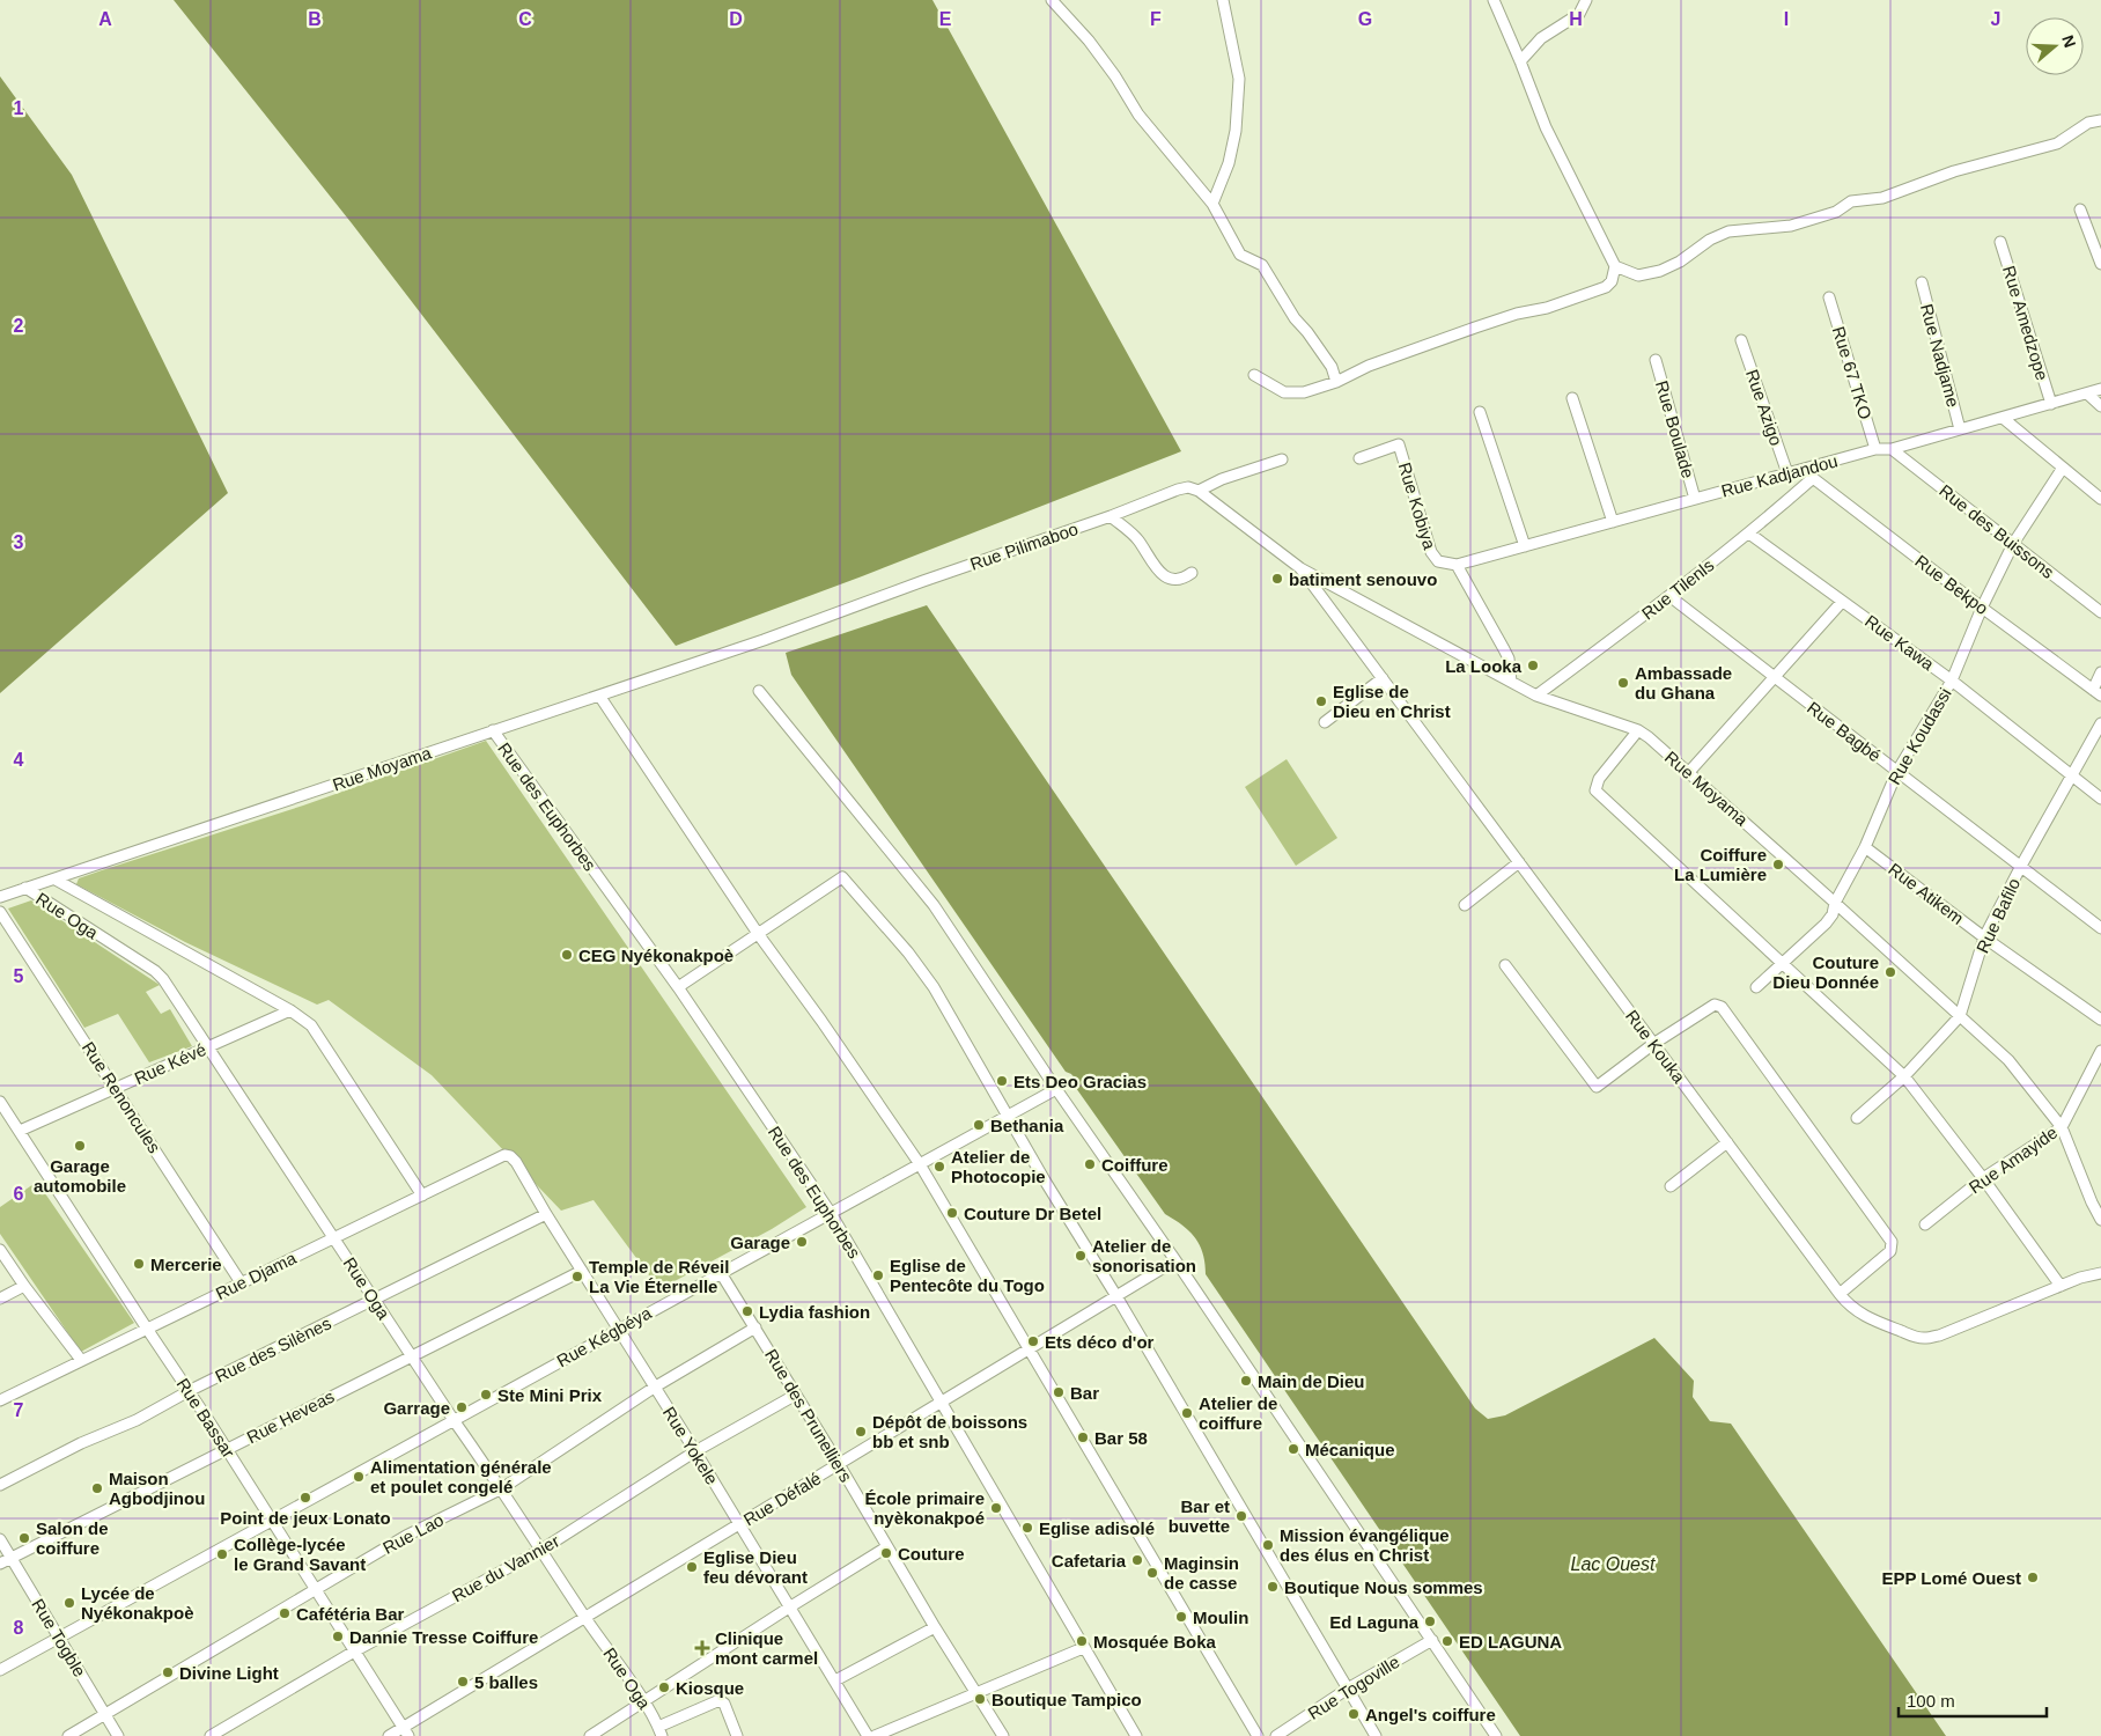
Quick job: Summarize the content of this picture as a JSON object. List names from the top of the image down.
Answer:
{
  "streets": {
    "street": [
      "Rue Amedzope",
      "Rue Nadjame",
      "Rue 67 TKO",
      "Rue Azigo",
      "Rue Boulade",
      "Rue Kadjandou",
      "Rue Kobiya",
      "Rue des Buissons",
      "Rue Pilimaboo",
      "Rue Bekpo",
      "Rue Tilenls",
      "Rue Kawa",
      "Rue Bagbé",
      "Rue Koudassi",
      "Rue Moyama",
      "Rue des Euphorbes",
      "Rue Atikem",
      "Rue Oga",
      "Rue Bafilo",
      "Rue Kouka",
      "Rue Kévé",
      "Rue Renoncules",
      "Rue Amayide",
      "Rue Djama",
      "Rue Kégbéya",
      "Rue des Silènes",
      "Rue des Prunelliers",
      "Rue Heveas",
      "Rue Bassar",
      "Rue Yokele",
      "Rue Défalé",
      "Rue Lao",
      "Rue du Vannier",
      "Rue Togble",
      "Rue Togoville"
    ]
  },
  "crossings": [
    ["Rue Amedzope", "Rue Kadjandou"],
    ["Rue Nadjame", "Rue Kadjandou"],
    ["Rue 67 TKO", "Rue Kadjandou"],
    ["Rue Azigo", "Rue Kadjandou"],
    ["Rue Boulade", "Rue Kadjandou"],
    ["Rue Kadjandou", "Rue Kobiya"],
    ["Rue Kadjandou", "Rue des Buissons"],
    ["Rue Kadjandou", "Rue Bekpo"],
    ["Rue Kobiya", "Rue Moyama"],
    ["Rue des Buissons", "Rue Koudassi"],
    ["Rue Pilimaboo", "Rue Moyama"],
    ["Rue Bekpo", "Rue Tilenls"],
    ["Rue Bekpo", "Rue Koudassi"],
    ["Rue Tilenls", "Rue Kawa"],
    ["Rue Tilenls", "Rue Bagbé"],
    ["Rue Tilenls", "Rue Moyama"],
    ["Rue Kawa", "Rue Koudassi"],
    ["Rue Kawa", "Rue Bafilo"],
    ["Rue Bagbé", "Rue Koudassi"],
    ["Rue Bagbé", "Rue Bafilo"],
    ["Rue Koudassi", "Rue Moyama"],
    ["Rue Koudassi", "Rue Atikem"],
    ["Rue Moyama", "Rue des Euphorbes"],
    ["Rue Moyama", "Rue Oga"],
    ["Rue Moyama", "Rue Bafilo"],
    ["Rue Moyama", "Rue Kouka"],
    ["Rue Moyama", "Rue Amayide"],
    ["Rue des Euphorbes", "Rue Kégbéya"],
    ["Rue des Euphorbes", "Rue Défalé"],
    ["Rue Atikem", "Rue Bafilo"],
    ["Rue Oga", "Rue Kévé"],
    ["Rue Oga", "Rue Djama"],
    ["Rue Oga", "Rue Kégbéya"],
    ["Rue Oga", "Rue des Silènes"],
    ["Rue Oga", "Rue Heveas"],
    ["Rue Oga", "Rue Défalé"],
    ["Rue Oga", "Rue Lao"],
    ["Rue Oga", "Rue du Vannier"],
    ["Rue Kévé", "Rue Renoncules"],
    ["Rue Kévé", "Rue Bassar"],
    ["Rue Renoncules", "Rue Djama"],
    ["Rue Djama", "Rue Bassar"],
    ["Rue Djama", "Rue Yokele"],
    ["Rue Kégbéya", "Rue des Prunelliers"],
    ["Rue Kégbéya", "Rue Bassar"],
    ["Rue Kégbéya", "Rue Yokele"],
    ["Rue Kégbéya", "Rue Togble"],
    ["Rue des Silènes", "Rue Bassar"],
    ["Rue des Silènes", "Rue Yokele"],
    ["Rue des Prunelliers", "Rue Défalé"],
    ["Rue des Prunelliers", "Rue Lao"],
    ["Rue des Prunelliers", "Rue du Vannier"],
    ["Rue Heveas", "Rue Bassar"],
    ["Rue Heveas", "Rue Yokele"],
    ["Rue Heveas", "Rue Togble"],
    ["Rue Bassar", "Rue Défalé"],
    ["Rue Bassar", "Rue Lao"],
    ["Rue Bassar", "Rue du Vannier"],
    ["Rue Yokele", "Rue Défalé"],
    ["Rue Yokele", "Rue Lao"],
    ["Rue Yokele", "Rue du Vannier"],
    ["Rue Lao", "Rue Togble"]
  ],
  "water": ["Lac Ouest"],
  "places": {
    "other": [
      "batiment senouvo",
      "La Looka",
      "Ambassade du Ghana",
      "Eglise de Dieu en Christ",
      "Coiffure La Lumière",
      "CEG Nyékonakpoè",
      "Couture Dieu Donnée",
      "Ets Deo Gracias",
      "Bethania",
      "Garage automobile",
      "Coiffure",
      "Atelier de Photocopie",
      "Couture Dr Betel",
      "Garage",
      "Atelier de sonorisation",
      "Mercerie",
      "Eglise de Pentecôte du Togo",
      "Temple de Réveil La Vie Éternelle",
      "Lydia fashion",
      "Ets déco d'or",
      "Main de Dieu",
      "Bar",
      "Ste Mini Prix",
      "Garrage",
      "Atelier de coiffure",
      "Dépôt de boissons bb et snb",
      "Bar 58",
      "Mécanique",
      "Alimentation générale et poulet congelé",
      "Maison Agbodjinou",
      "Point de jeux Lonato",
      "École primaire nyèkonakpoé",
      "Bar et buvette",
      "Eglise adisolé",
      "Salon de coiffure",
      "Mission évangélique des élus en Christ",
      "Couture",
      "Collège-lycée le Grand Savant",
      "Cafetaria",
      "Eglise Dieu feu dévorant",
      "Maginsin de casse",
      "EPP Lomé Ouest",
      "Boutique Nous sommes",
      "Lycée de Nyékonakpoè",
      "Cafétéria Bar",
      "Moulin",
      "Ed Laguna",
      "Dannie Tresse Coiffure",
      "Mosquée Boka",
      "ED LAGUNA",
      "Divine Light",
      "5 balles",
      "Kiosque",
      "Boutique Tampico",
      "Angel's coiffure"
    ],
    "health": ["Clinique mont carmel"]
  },
  "scale_bar": "100 m",
  "north": "right",
  "grid": {
    "columns": [
      "A",
      "B",
      "C",
      "D",
      "E",
      "F",
      "G",
      "H",
      "I",
      "J"
    ],
    "rows": [
      "1",
      "2",
      "3",
      "4",
      "5",
      "6",
      "7",
      "8"
    ]
  }
}
